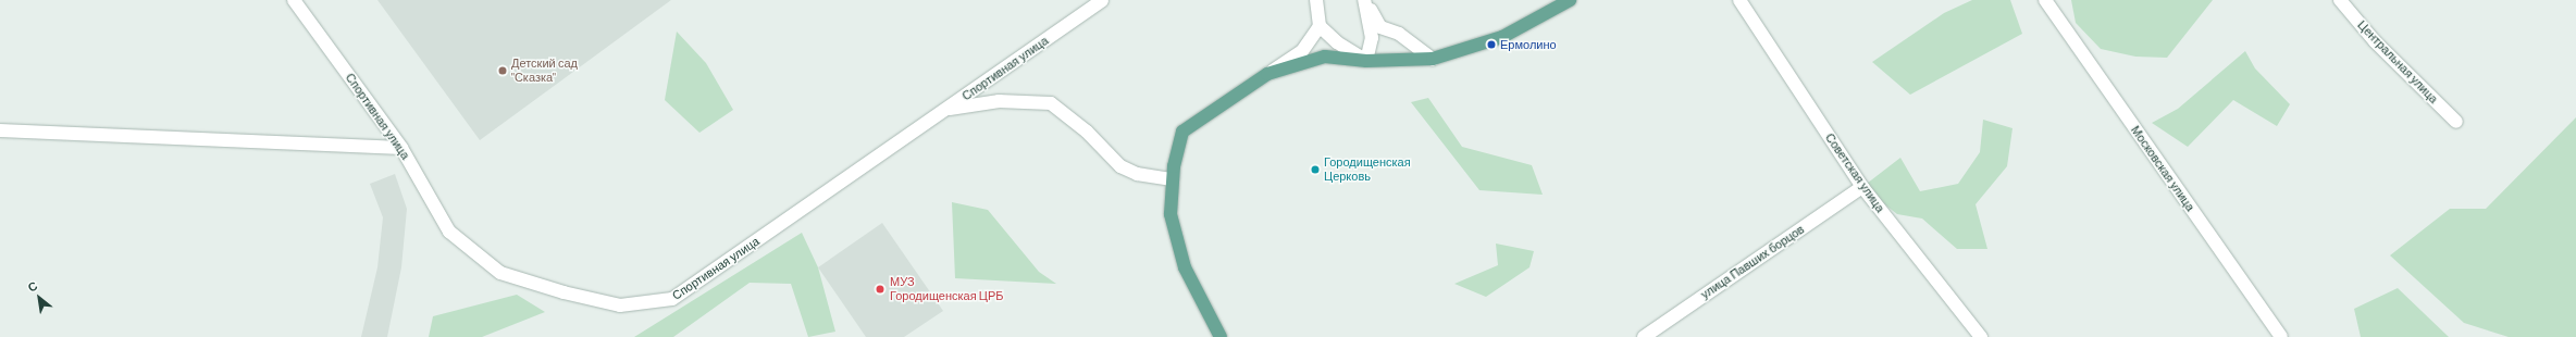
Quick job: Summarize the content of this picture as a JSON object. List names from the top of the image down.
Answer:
{
  "streets": {
    "street": [
      "Центральная улица",
      "Спортивная улица",
      "Московская улица",
      "Советская улица",
      "улица Павших борцов"
    ]
  },
  "crossings": [
    ["Советская улица", "улица Павших борцов"]
  ],
  "places": [
    "Ермолино",
    "Детский сад \"Сказка\"",
    "Городищенская Церковь",
    "МУЗ Городищенская ЦРБ"
  ],
  "north": "top left"
}
